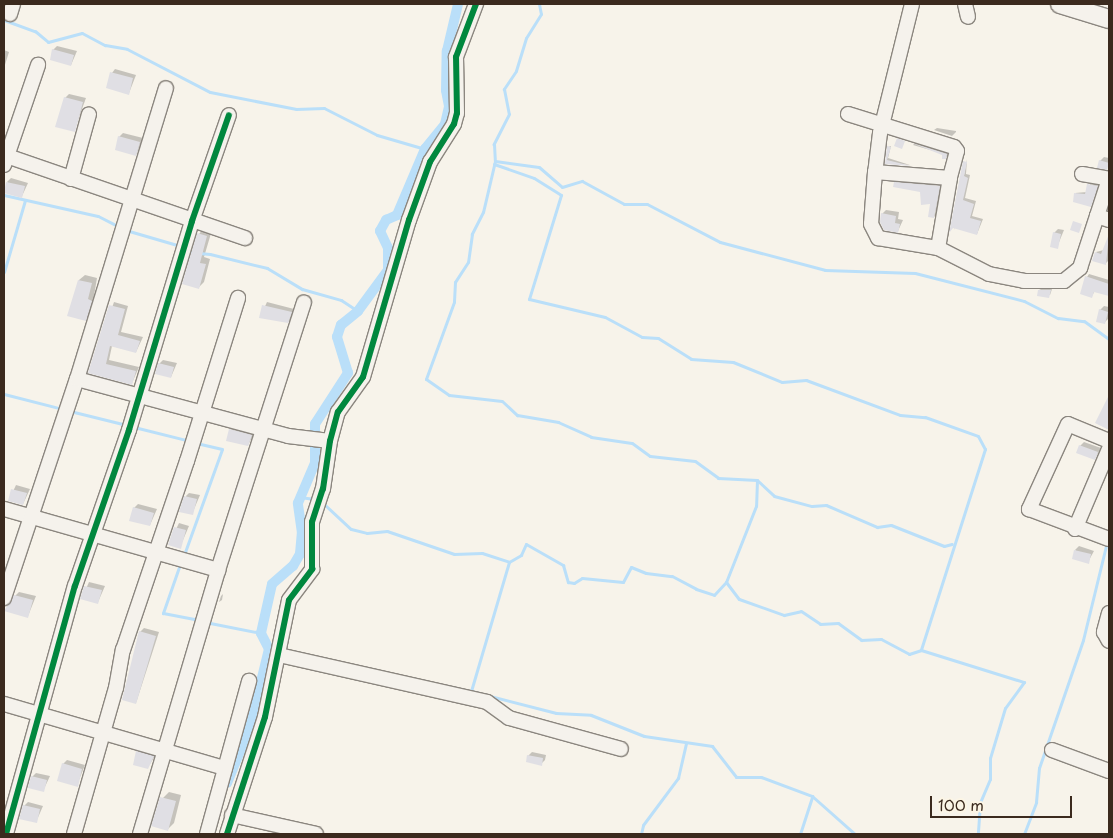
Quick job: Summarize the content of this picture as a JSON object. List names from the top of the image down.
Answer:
{
  "scale_bar": "100 m"
}
